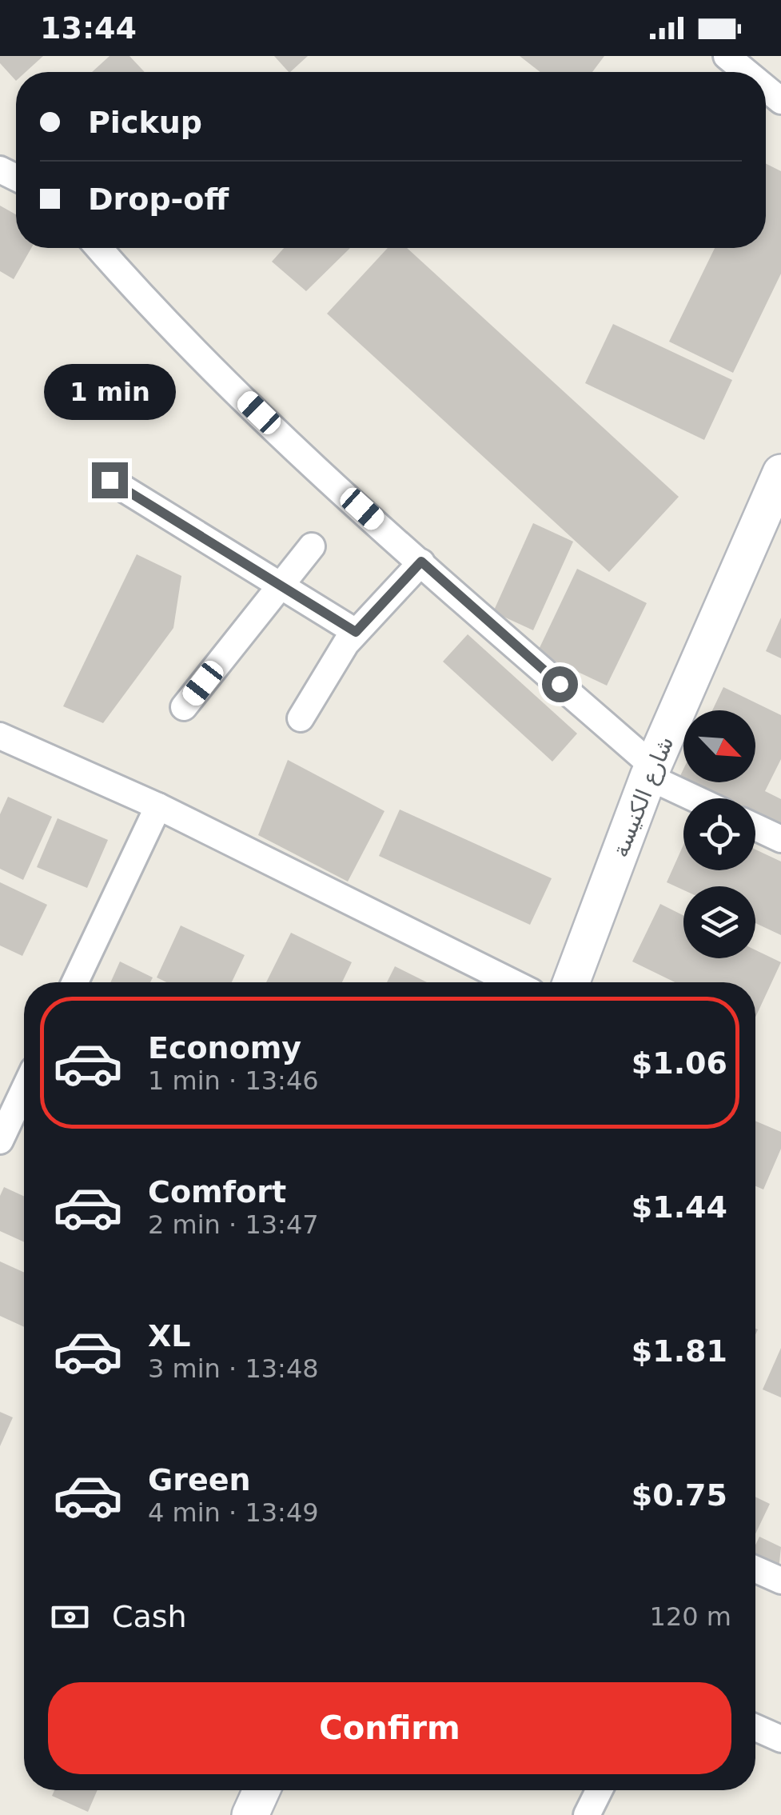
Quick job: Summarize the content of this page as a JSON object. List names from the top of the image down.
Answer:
{
  "streets": {
    "main road": ["شارع الكنيسة"]
  },
  "north": "bottom right",
  "page": {
    "status": "13:44",
    "banner": ["Pickup", "Drop-off"],
    "bubble": "1 min",
    "list": [
      {
        "name": "Economy",
        "note": "1 min · 13:46",
        "value": "$1.06"
      },
      {
        "name": "Comfort",
        "note": "2 min · 13:47",
        "value": "$1.44"
      },
      {
        "name": "XL",
        "note": "3 min · 13:48",
        "value": "$1.81"
      },
      {
        "name": "Green",
        "note": "4 min · 13:49",
        "value": "$0.75"
      }
    ],
    "pay": ["Cash", "120 m"],
    "buttons": "Confirm"
  }
}
